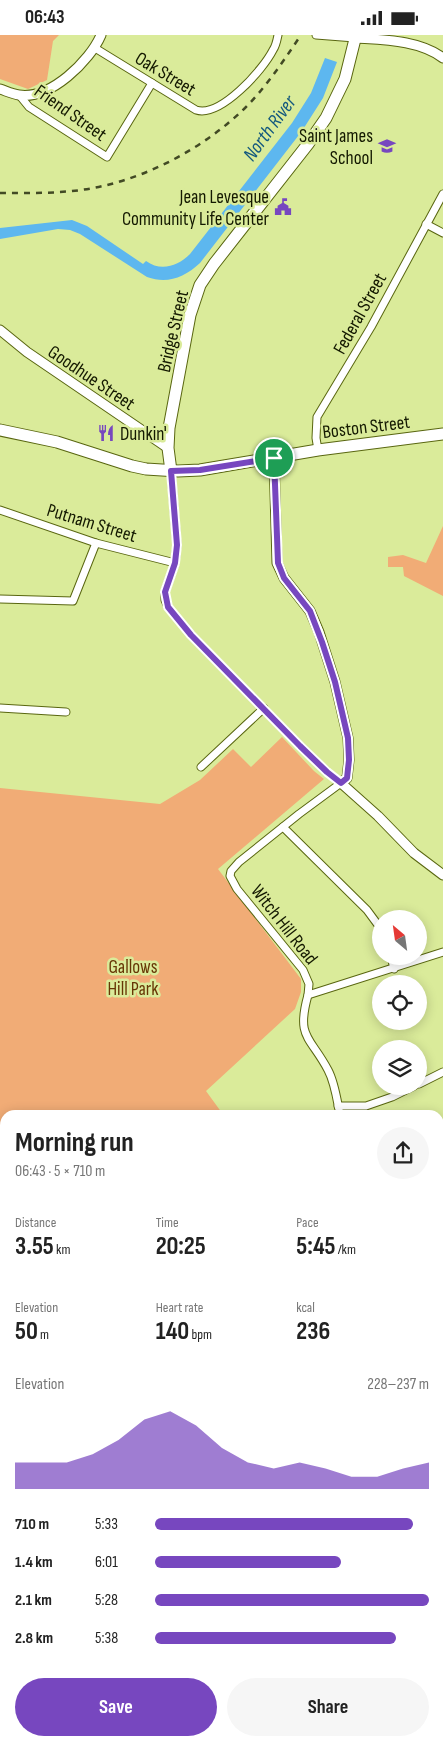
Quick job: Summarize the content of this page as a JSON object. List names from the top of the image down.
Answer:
{
  "streets": {
    "main road": ["Bridge Street", "Boston Street"],
    "street": [
      "Oak Street",
      "Friend Street",
      "Federal Street",
      "Goodhue Street",
      "Putnam Street",
      "Witch Hill Road"
    ]
  },
  "crossings": [
    ["Oak Street", "Friend Street"],
    ["Federal Street", "Boston Street"],
    ["Bridge Street", "Goodhue Street"],
    ["Bridge Street", "Boston Street"]
  ],
  "water": ["North River"],
  "parks": ["Gallows Hill Park"],
  "places": {
    "school or university": ["Saint James School"],
    "public building": ["Jean Levesque Community Life Center"],
    "restaurant": ["Dunkin'"]
  },
  "north": "top left",
  "page": {
    "status": "06:43",
    "heading": ["Morning run", "06:43 · 5 × 710 m"],
    "stats": [
      ["Distance", "3.55 km"],
      ["Time", "20:25"],
      ["Pace", "5:45 /km"],
      ["Elevation", "50 m"],
      ["Heart rate", "140 bpm"],
      ["kcal", "236"]
    ],
    "chart": ["Elevation", "228–237 m"],
    "list": [
      {
        "name": "710 m",
        "note": "5:33"
      },
      {
        "name": "1.4 km",
        "note": "6:01"
      },
      {
        "name": "2.1 km",
        "note": "5:28"
      },
      {
        "name": "2.8 km",
        "note": "5:38"
      }
    ],
    "buttons": ["Save", "Share"]
  }
}
